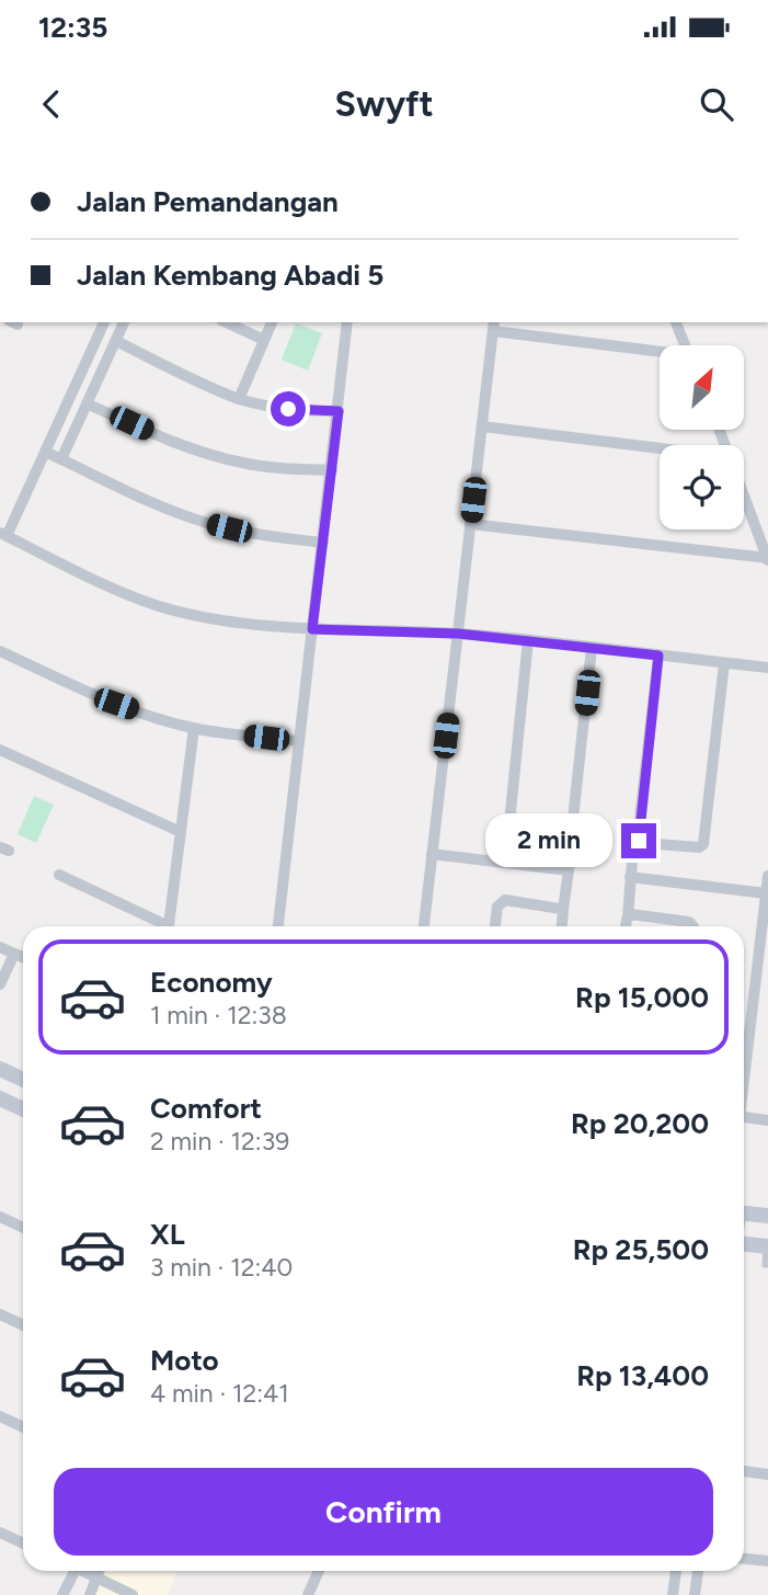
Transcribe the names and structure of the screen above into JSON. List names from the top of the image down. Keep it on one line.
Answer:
{"north":"top right","page":{"status":"12:35","header":"Swyft","banner":["Jalan Pemandangan","Jalan Kembang Abadi 5"],"bubble":"2 min","list":[{"name":"Economy","note":"1 min · 12:38","value":"Rp 15,000"},{"name":"Comfort","note":"2 min · 12:39","value":"Rp 20,200"},{"name":"XL","note":"3 min · 12:40","value":"Rp 25,500"},{"name":"Moto","note":"4 min · 12:41","value":"Rp 13,400"}],"buttons":"Confirm"}}
